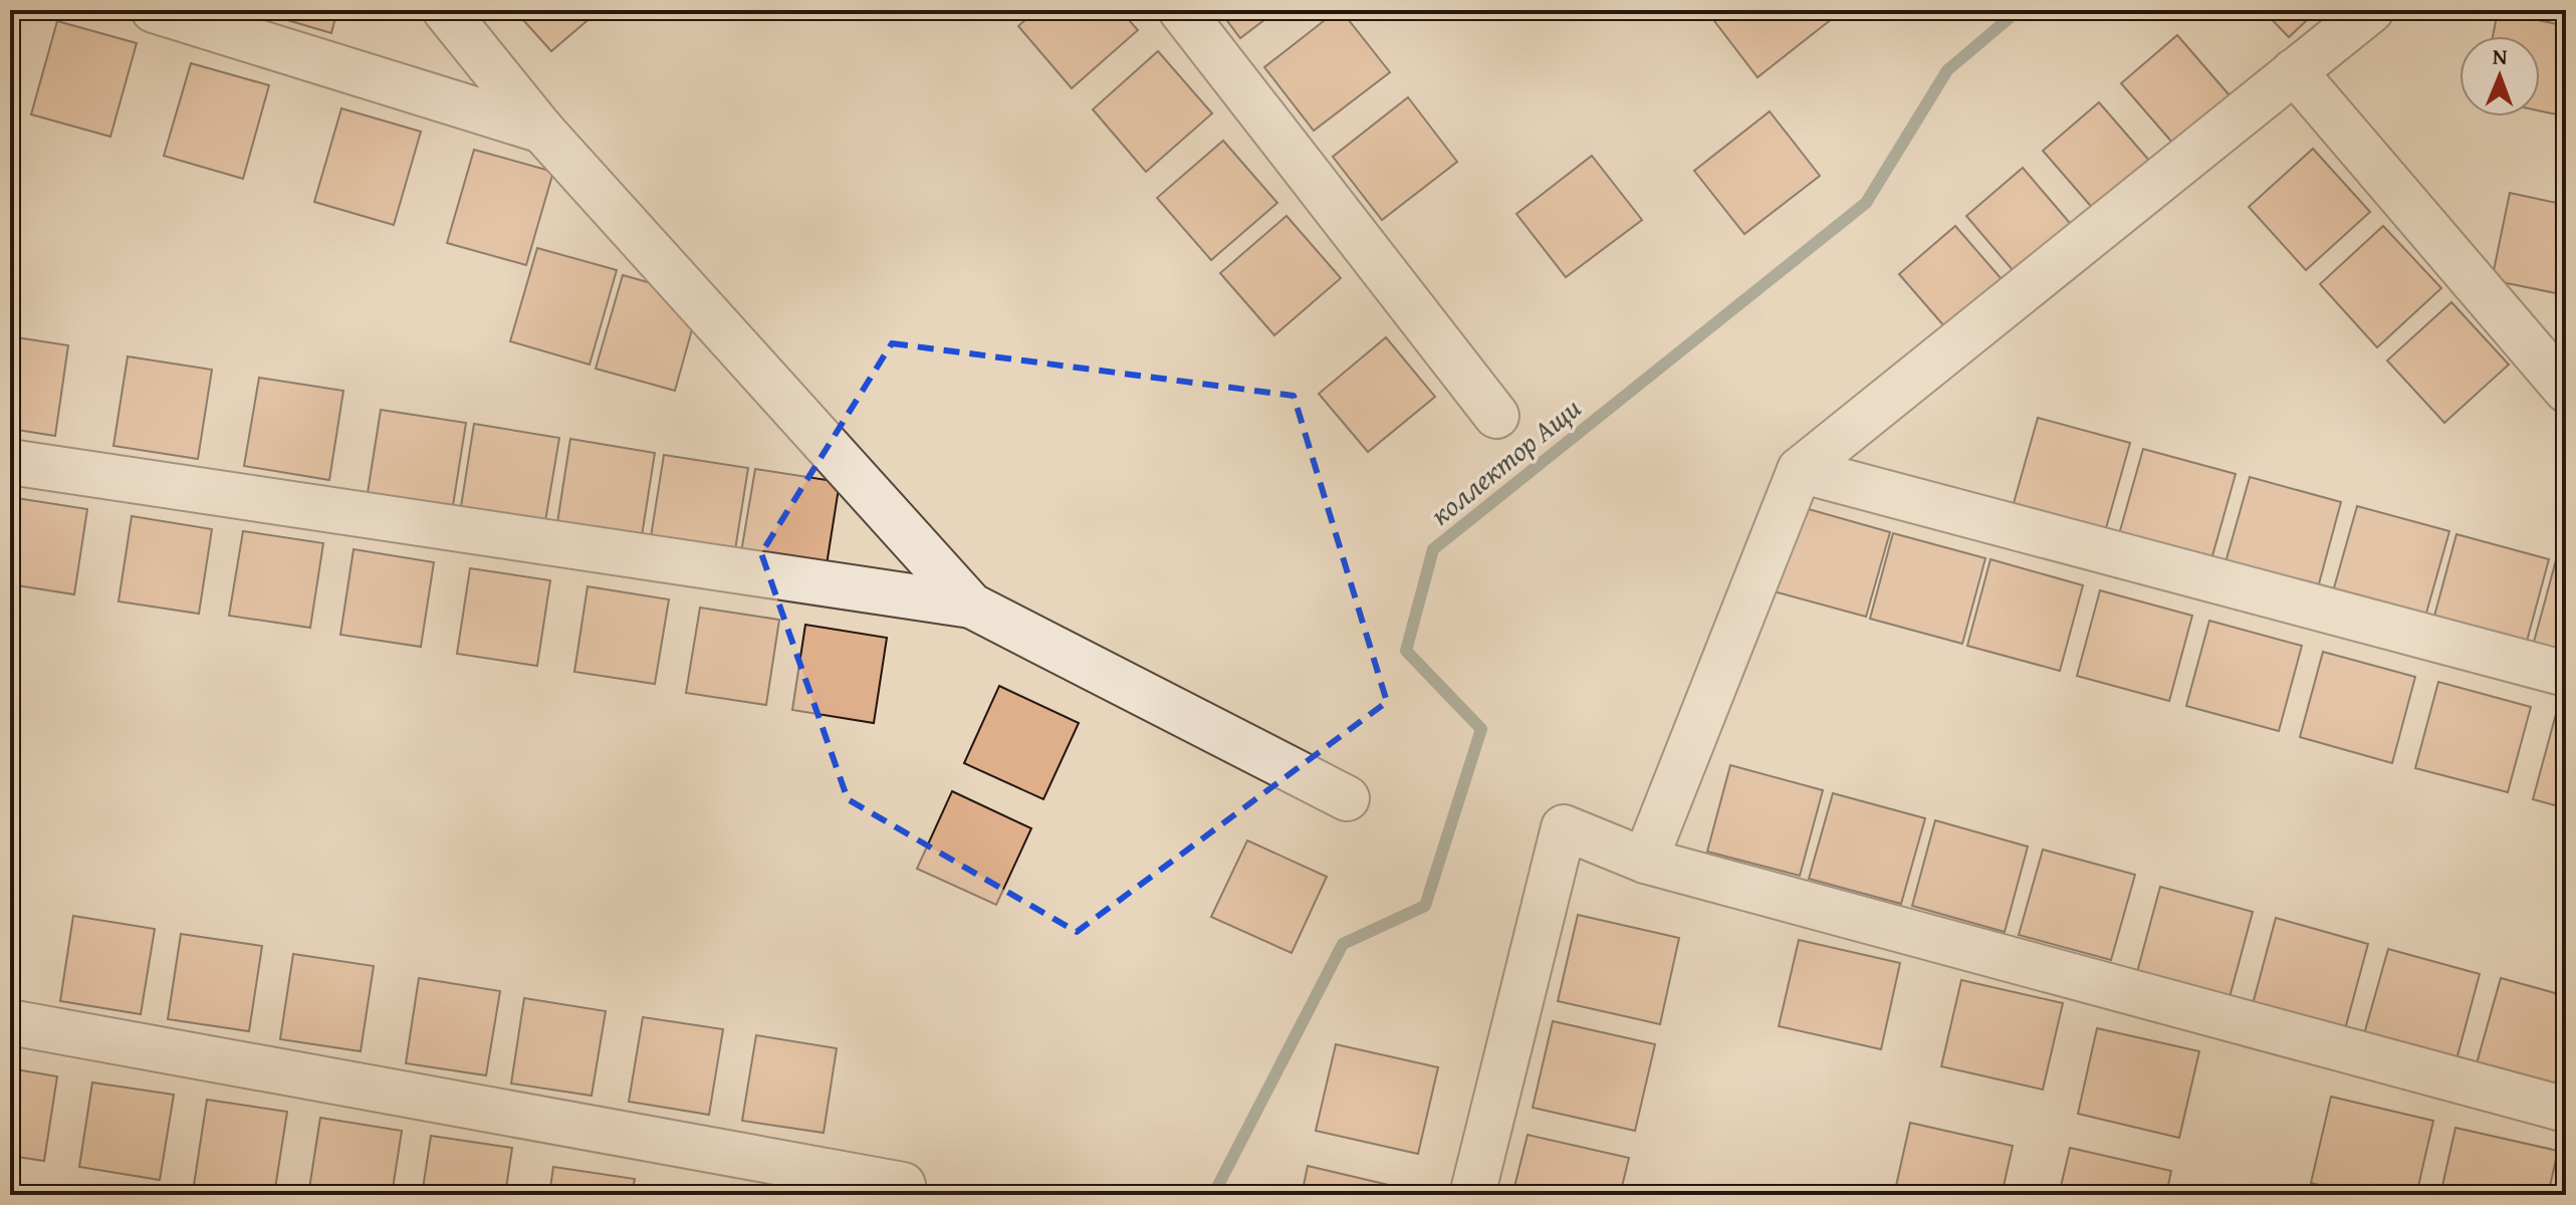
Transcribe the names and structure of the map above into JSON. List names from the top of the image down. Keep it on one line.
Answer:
{"water":["коллектор Ащи"],"north":"top"}
